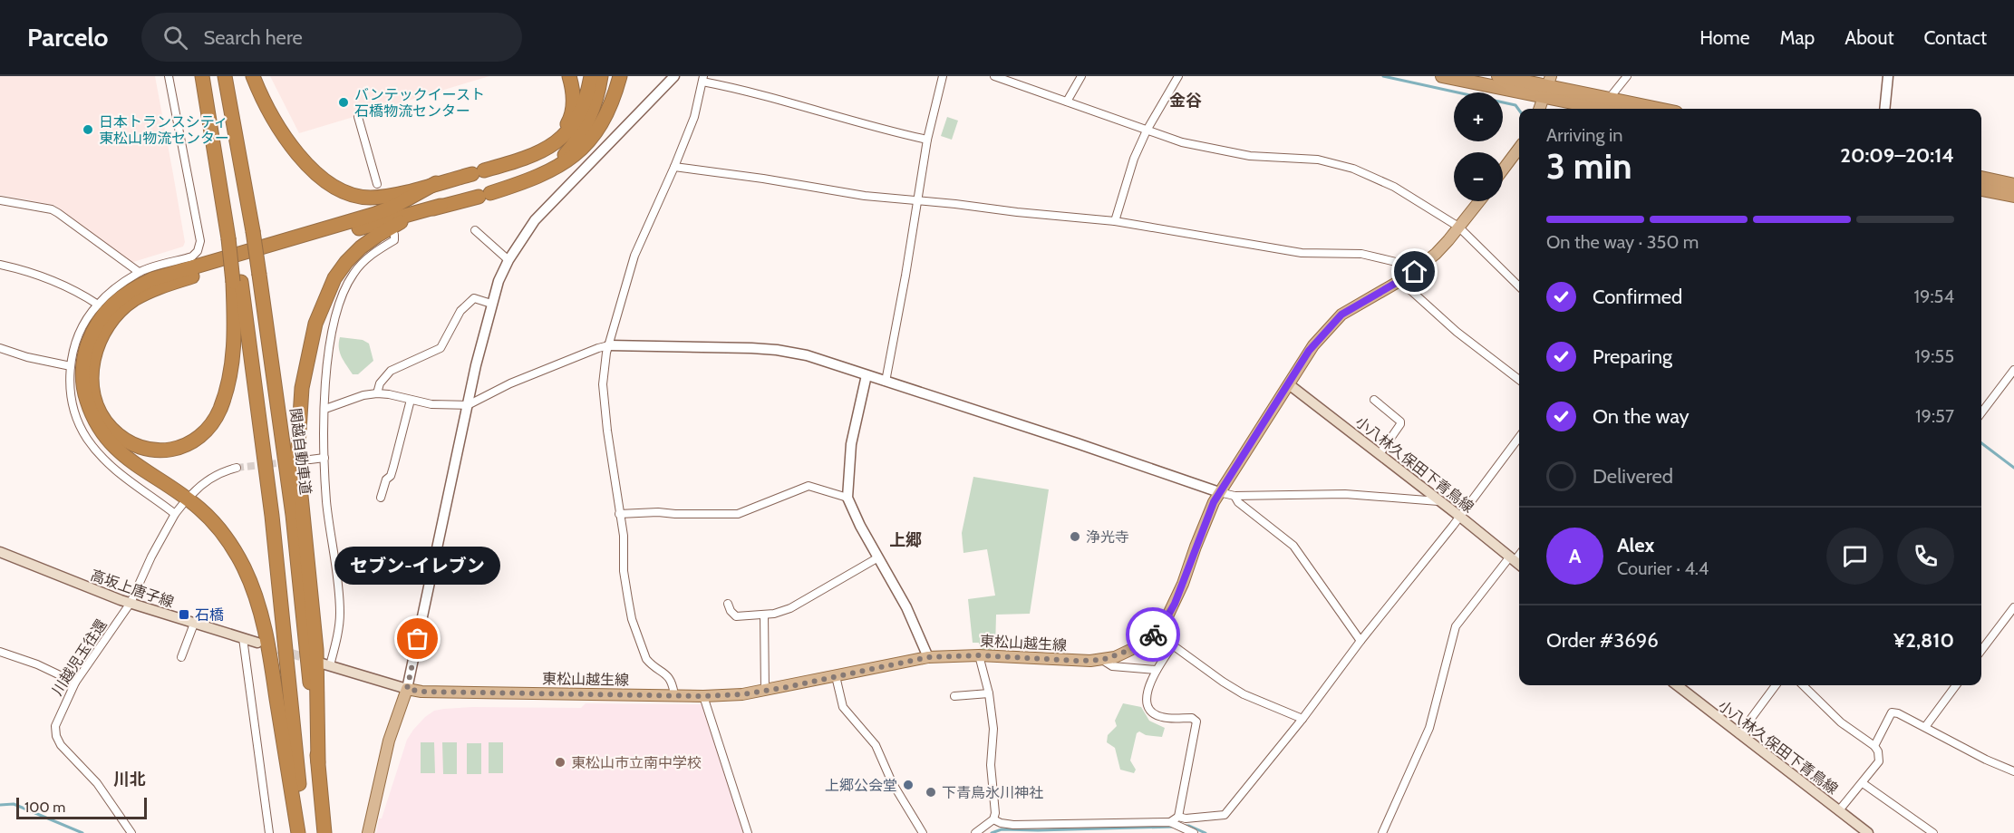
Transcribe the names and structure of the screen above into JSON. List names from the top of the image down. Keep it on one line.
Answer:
{"streets":{"highway":["関越自動車道"],"main road":["小八林久保田下青鳥線","高坂上唐子線","東松山越生線"],"street":["川越児玉往還"]},"crossings":[["小八林久保田下青鳥線","東松山越生線"],["高坂上唐子線","川越児玉往還"]],"districts":["金谷","上郷","川北"],"places":{"other":["バンテックイースト 石橋物流センター","日本トランスシティ 東松山物流センター","浄光寺","セブン-イレブン","東松山市立南中学校","上郷公会堂","下青鳥氷川神社"],"transit":["石橋"]},"scale_bar":"100 m","page":{"header":"Parcelo","search":"Search here","nav":["Home","Map","About","Contact"],"map_buttons":["+","−"],"heading":["3 min","Arriving in","20:09–20:14"],"panel":["Alex","Courier · 4.4","Order #3696","¥2,810"],"bar":"On the way · 350 m","list":[["Confirmed","19:54"],["Preparing","19:55"],["On the way","19:57"],"Delivered"],"round":"A","bubble":"セブン-イレブン","scale":"100 m"}}
